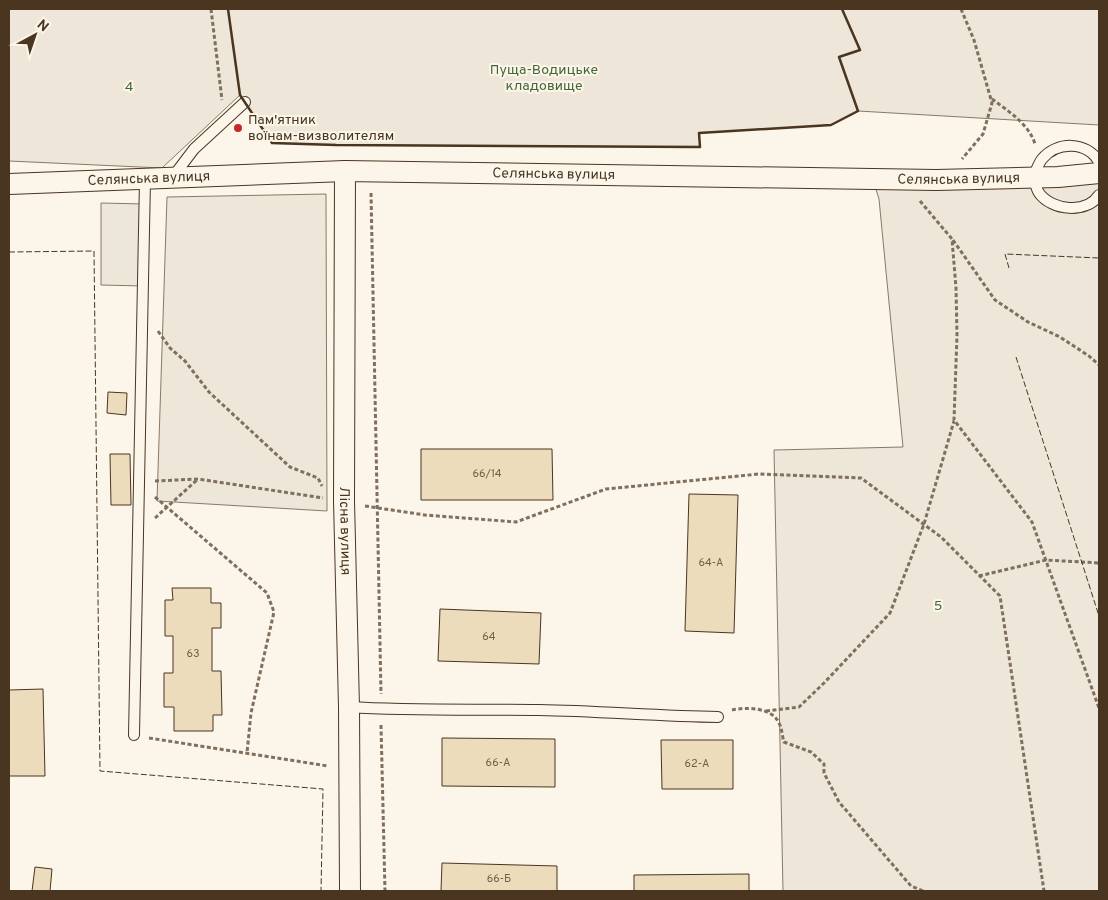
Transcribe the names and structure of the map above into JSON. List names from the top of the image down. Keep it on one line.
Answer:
{"streets":{"street":["Селянська вулиця","Лісна вулиця"]},"crossings":[["Селянська вулиця","Лісна вулиця"]],"parks":["Пуща-Водицьке кладовище","4","5"],"places":["Пам'ятник воїнам-визволителям"],"house_numbers":["66/14","64-А","64","63","66-А","62-А","66-Б"],"north":"top right"}
